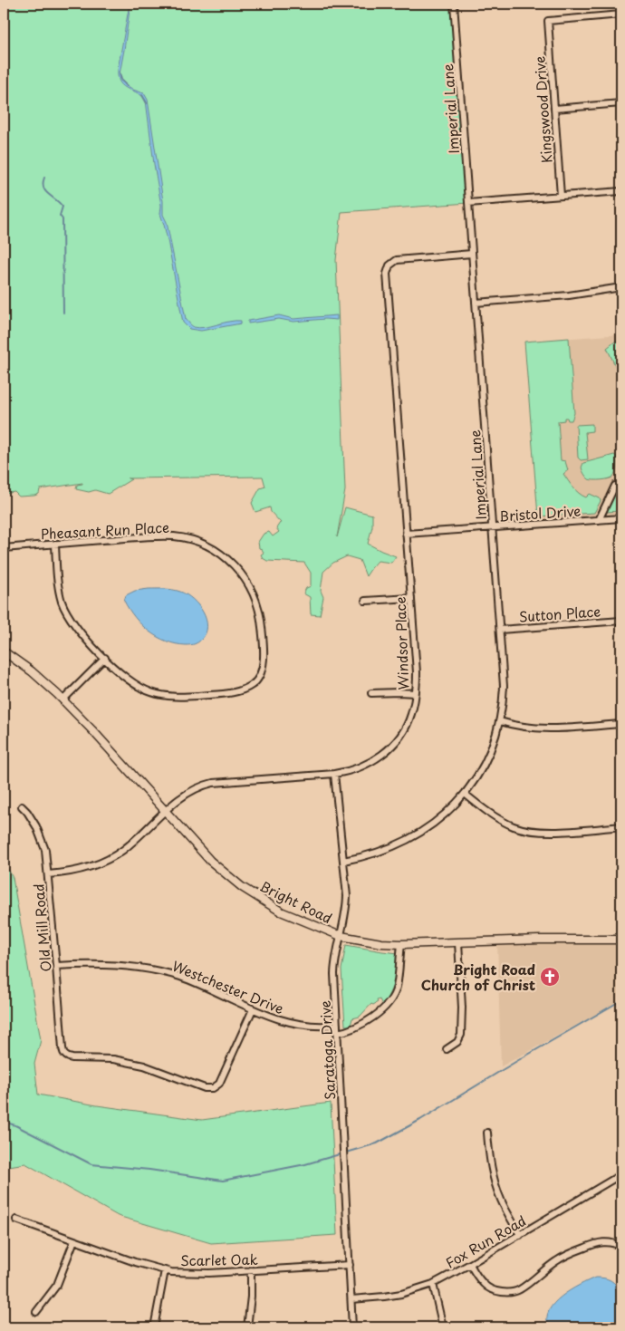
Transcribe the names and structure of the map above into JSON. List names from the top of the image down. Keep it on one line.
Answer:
{"streets":{"main road":["Bright Road"],"street":["Imperial Lane","Kingswood Drive","Bristol Drive","Pheasant Run Place","Sutton Place","Windsor Place","Old Mill Road","Westchester Drive","Saratoga Drive","Fox Run Road","Scarlet Oak"]},"crossings":[["Imperial Lane","Bristol Drive"],["Imperial Lane","Sutton Place"],["Imperial Lane","Windsor Place"],["Imperial Lane","Saratoga Drive"],["Bristol Drive","Windsor Place"],["Windsor Place","Bright Road"],["Windsor Place","Old Mill Road"],["Windsor Place","Saratoga Drive"],["Bright Road","Saratoga Drive"],["Old Mill Road","Westchester Drive"],["Westchester Drive","Saratoga Drive"],["Saratoga Drive","Fox Run Road"],["Saratoga Drive","Scarlet Oak"]],"places":{"church":["Bright Road Church of Christ"]}}
